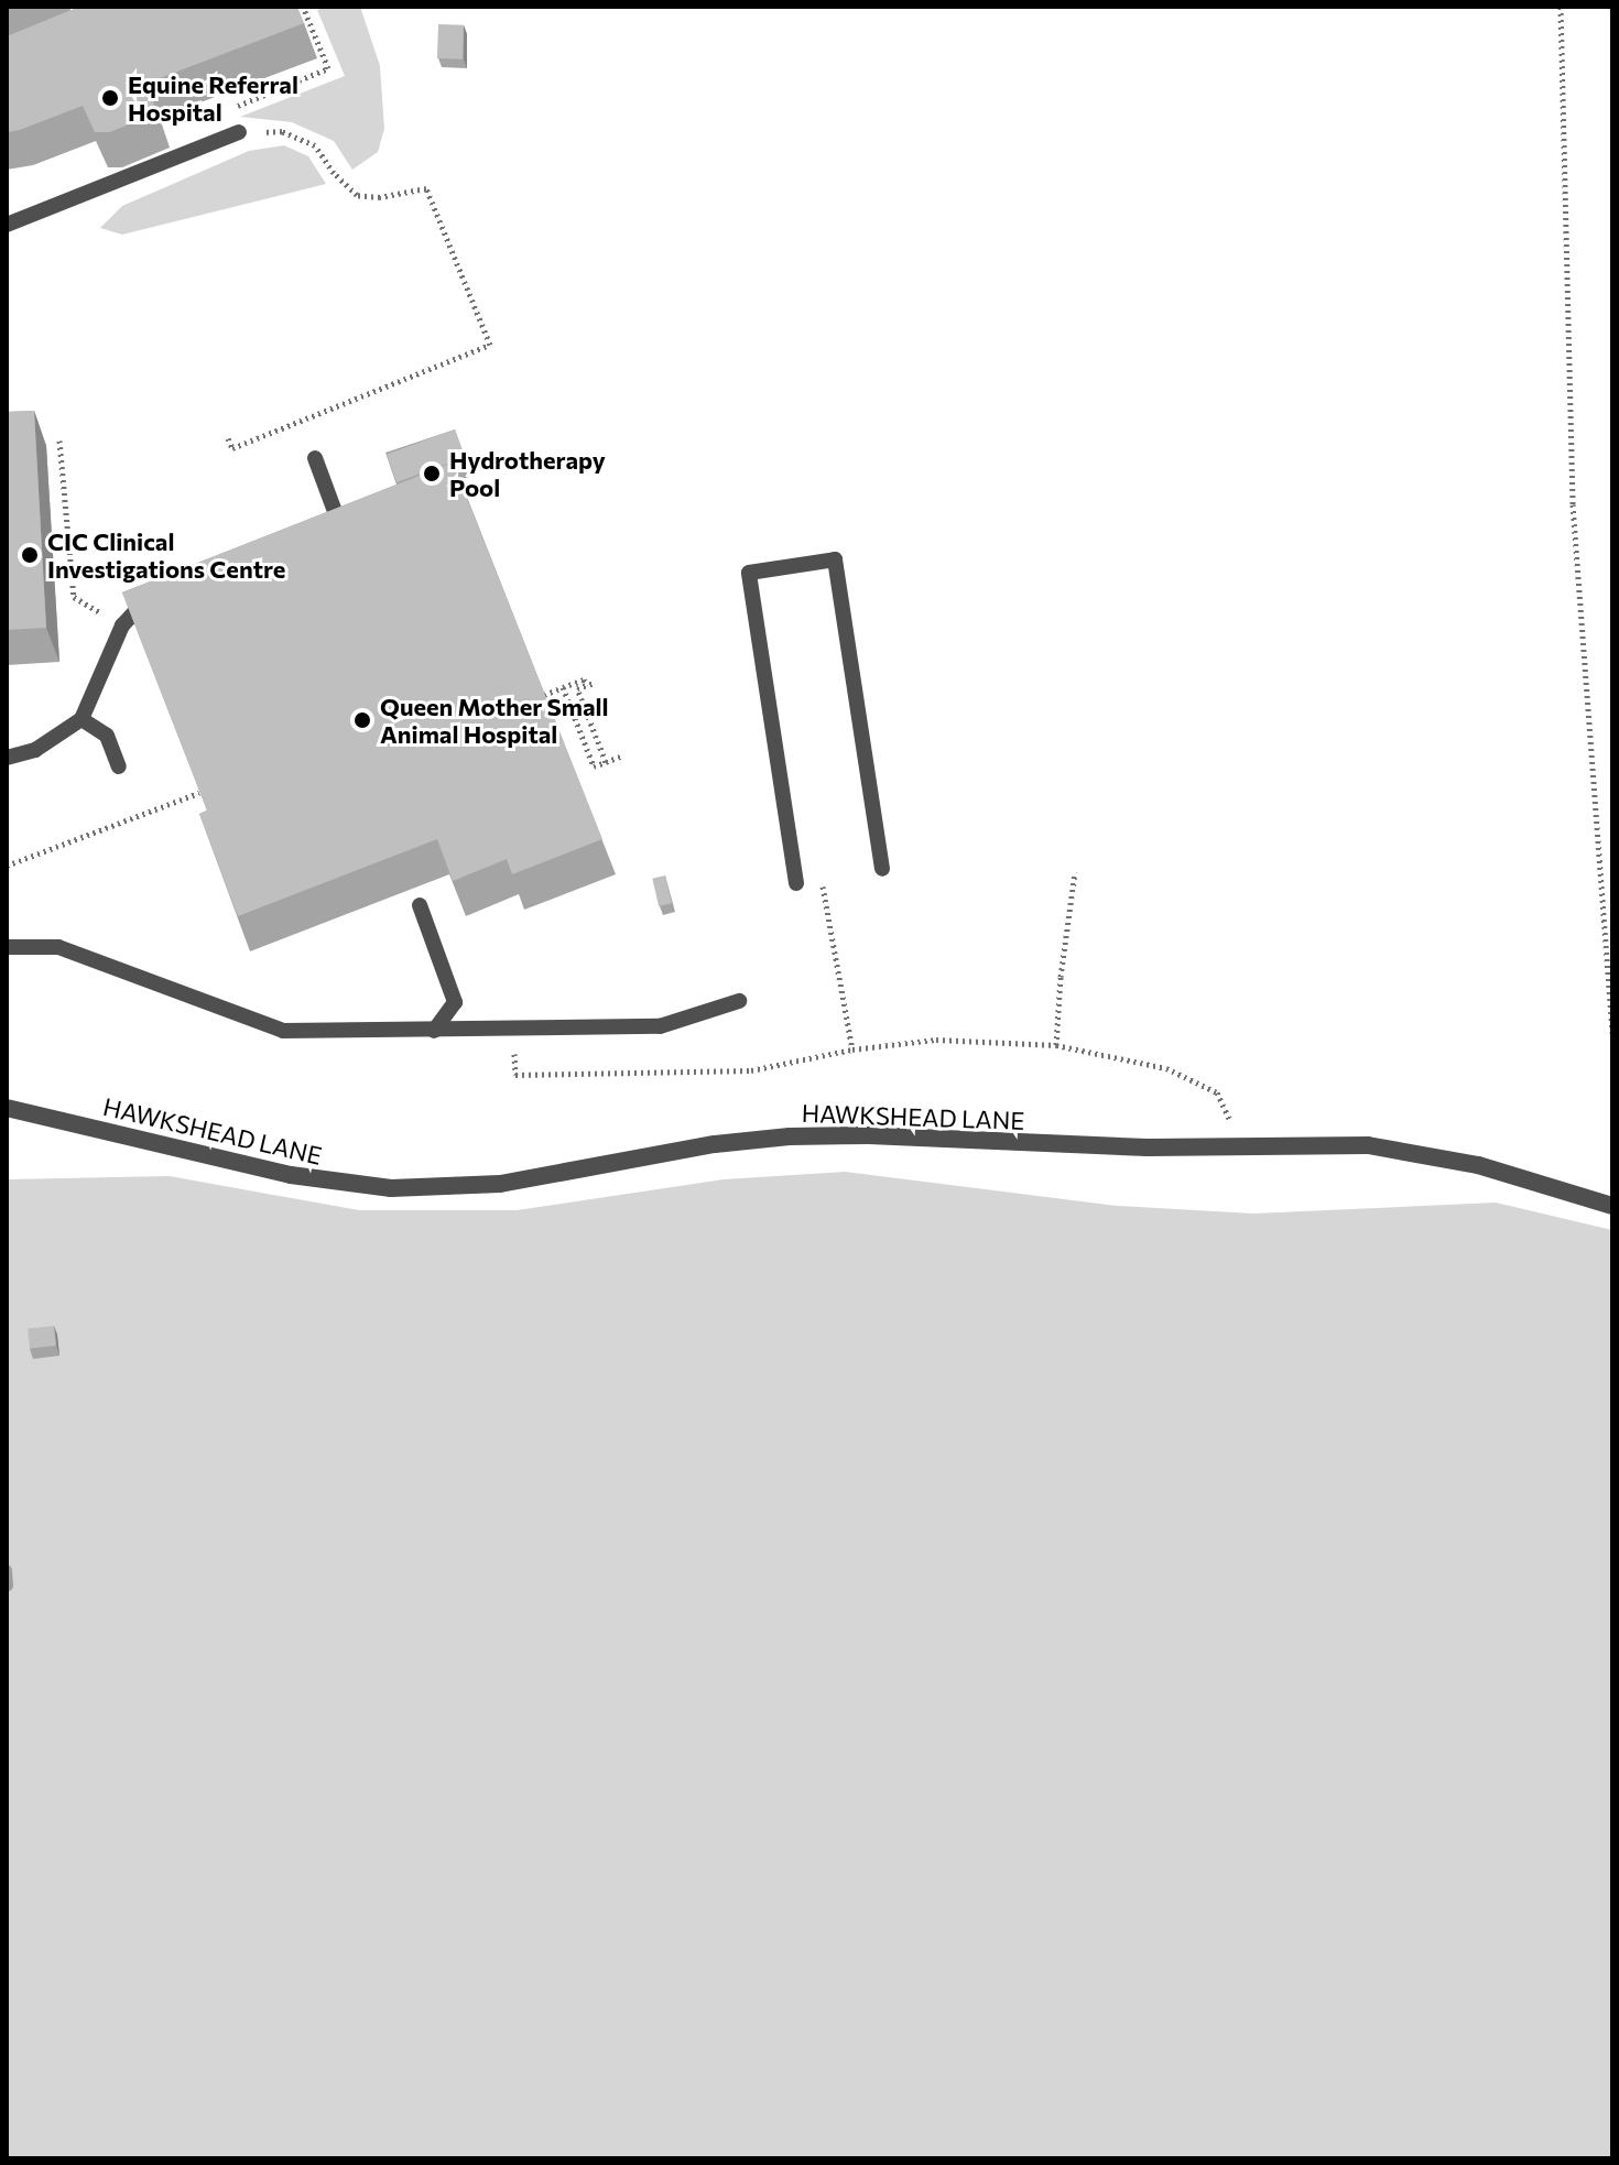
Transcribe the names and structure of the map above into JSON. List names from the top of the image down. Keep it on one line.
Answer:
{"streets":{"street":["HAWKSHEAD LANE"]},"places":["Equine Referral Hospital","Hydrotherapy Pool","CIC Clinical Investigations Centre","Queen Mother Small Animal Hospital"]}
